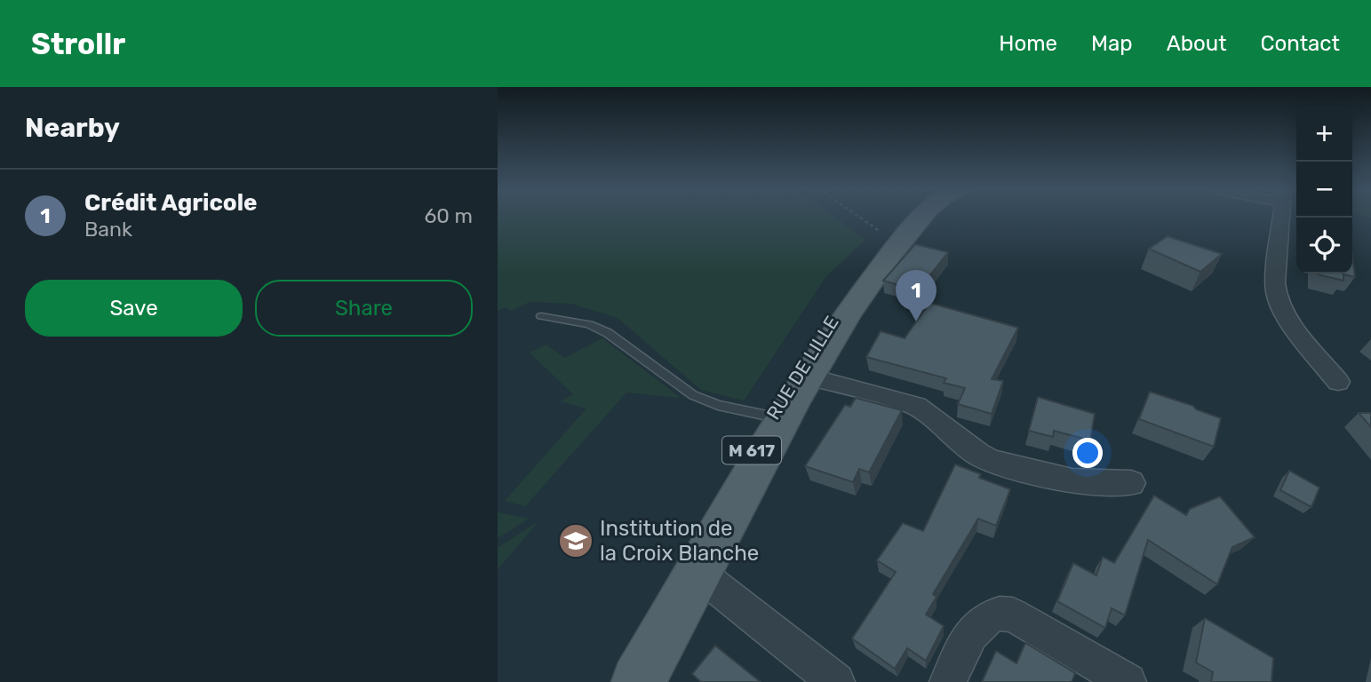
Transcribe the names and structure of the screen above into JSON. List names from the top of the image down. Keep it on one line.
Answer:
{"streets":{"main road":["RUE DE LILLE","M 617"]},"crossings":[["RUE DE LILLE","M 617"]],"places":{"school or university":["Institution de la Croix Blanche"]},"page":{"header":"Strollr","nav":["Home","Map","About","Contact"],"heading":"Nearby","map_buttons":["+","−"],"list":[{"mark":"1","name":"Crédit Agricole","note":"Bank","value":"60 m"}],"buttons":["Save","Share"],"pins":"1"}}
